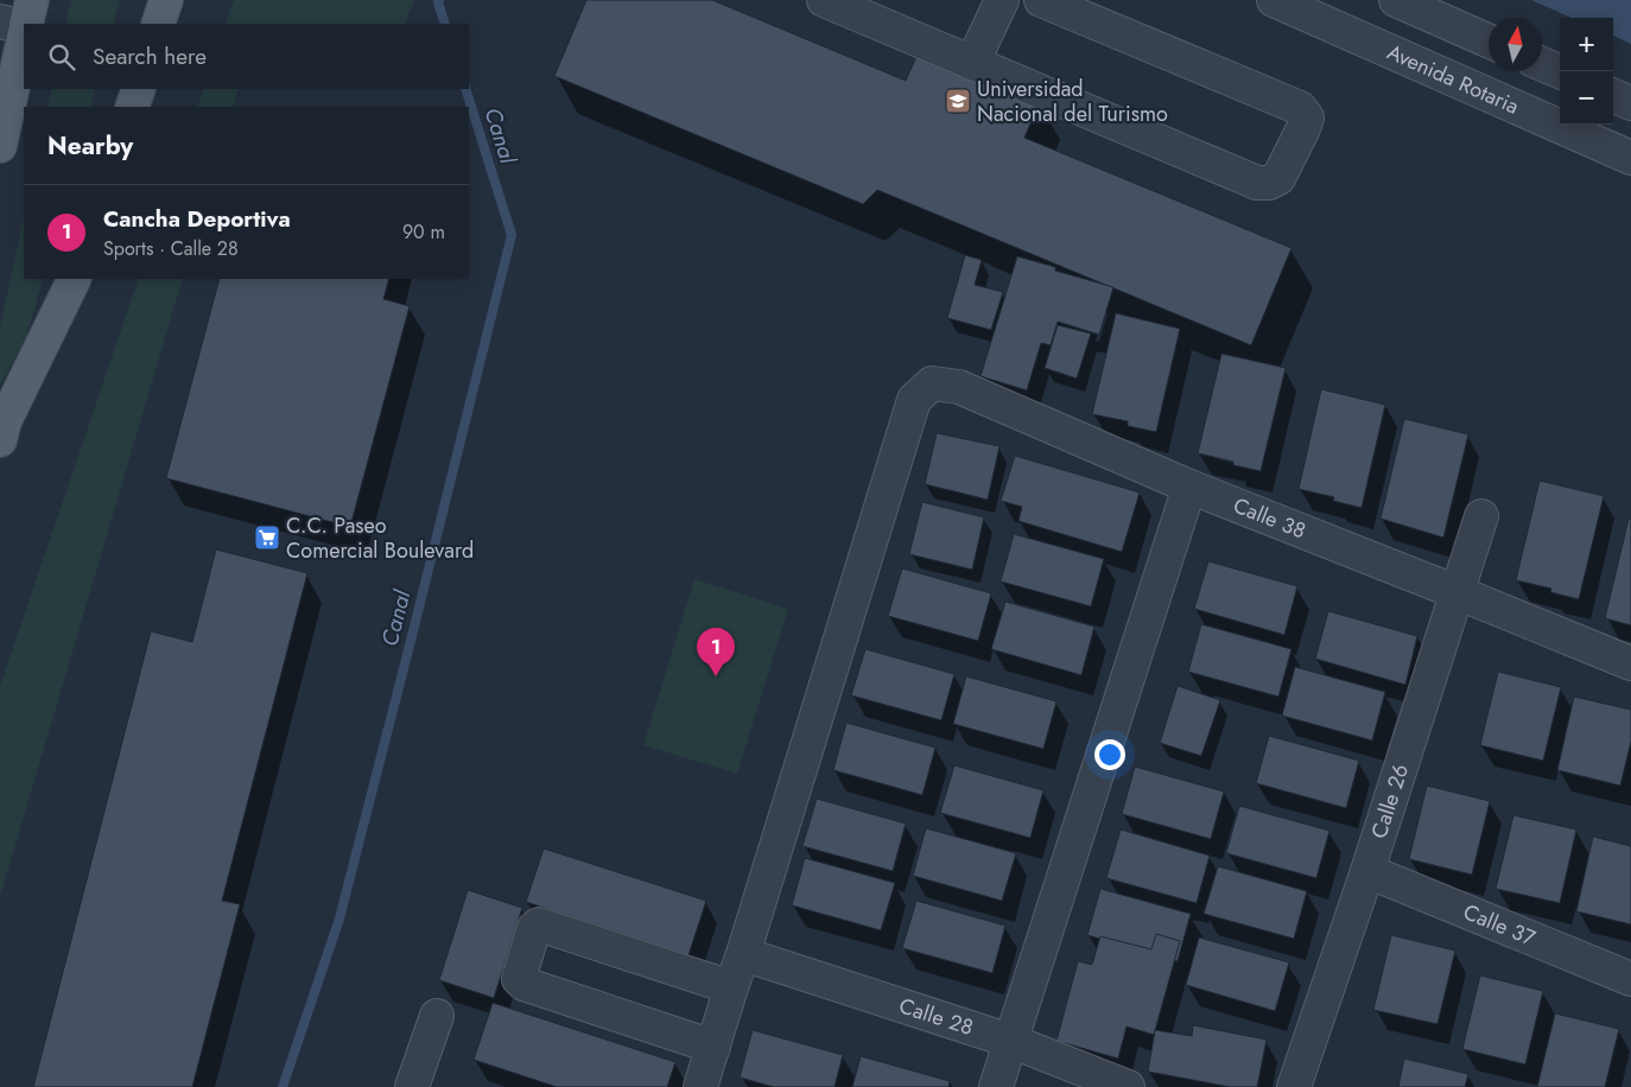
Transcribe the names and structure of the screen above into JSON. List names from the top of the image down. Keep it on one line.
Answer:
{"streets":{"street":["Avenida Rotaria","Calle 38","Calle 26","Calle 37","Calle 28"]},"crossings":[["Calle 38","Calle 26"],["Calle 38","Calle 28"],["Calle 26","Calle 37"]],"water":["Canal"],"places":{"school or university":["Universidad Nacional del Turismo"],"supermarket":["C.C. Paseo Comercial Boulevard"]},"north":"top","page":{"map_buttons":["+","−"],"search":"Search here","heading":"Nearby","list":[{"mark":"1","name":"Cancha Deportiva","note":"Sports · Calle 28","value":"90 m"}],"pins":"1"}}
